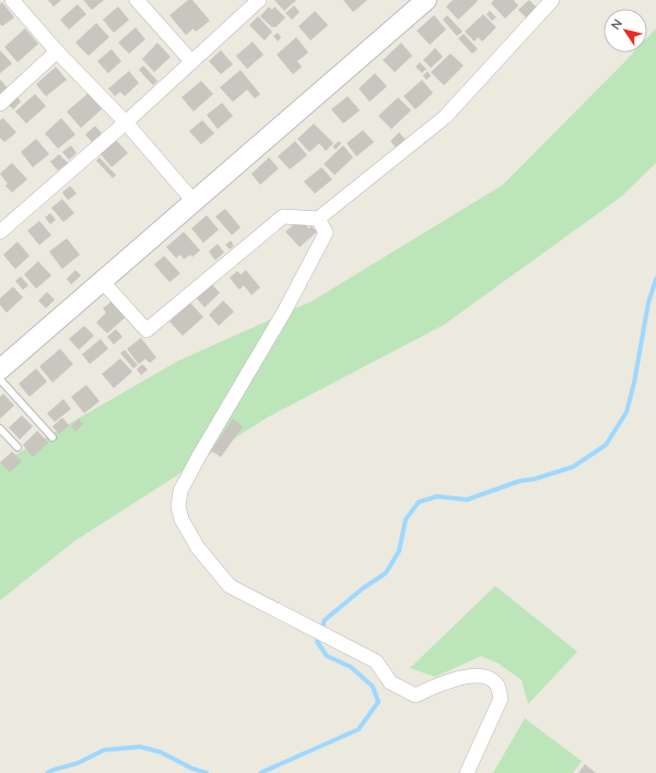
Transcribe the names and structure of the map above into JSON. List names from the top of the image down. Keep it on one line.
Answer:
{"north":"top left"}
